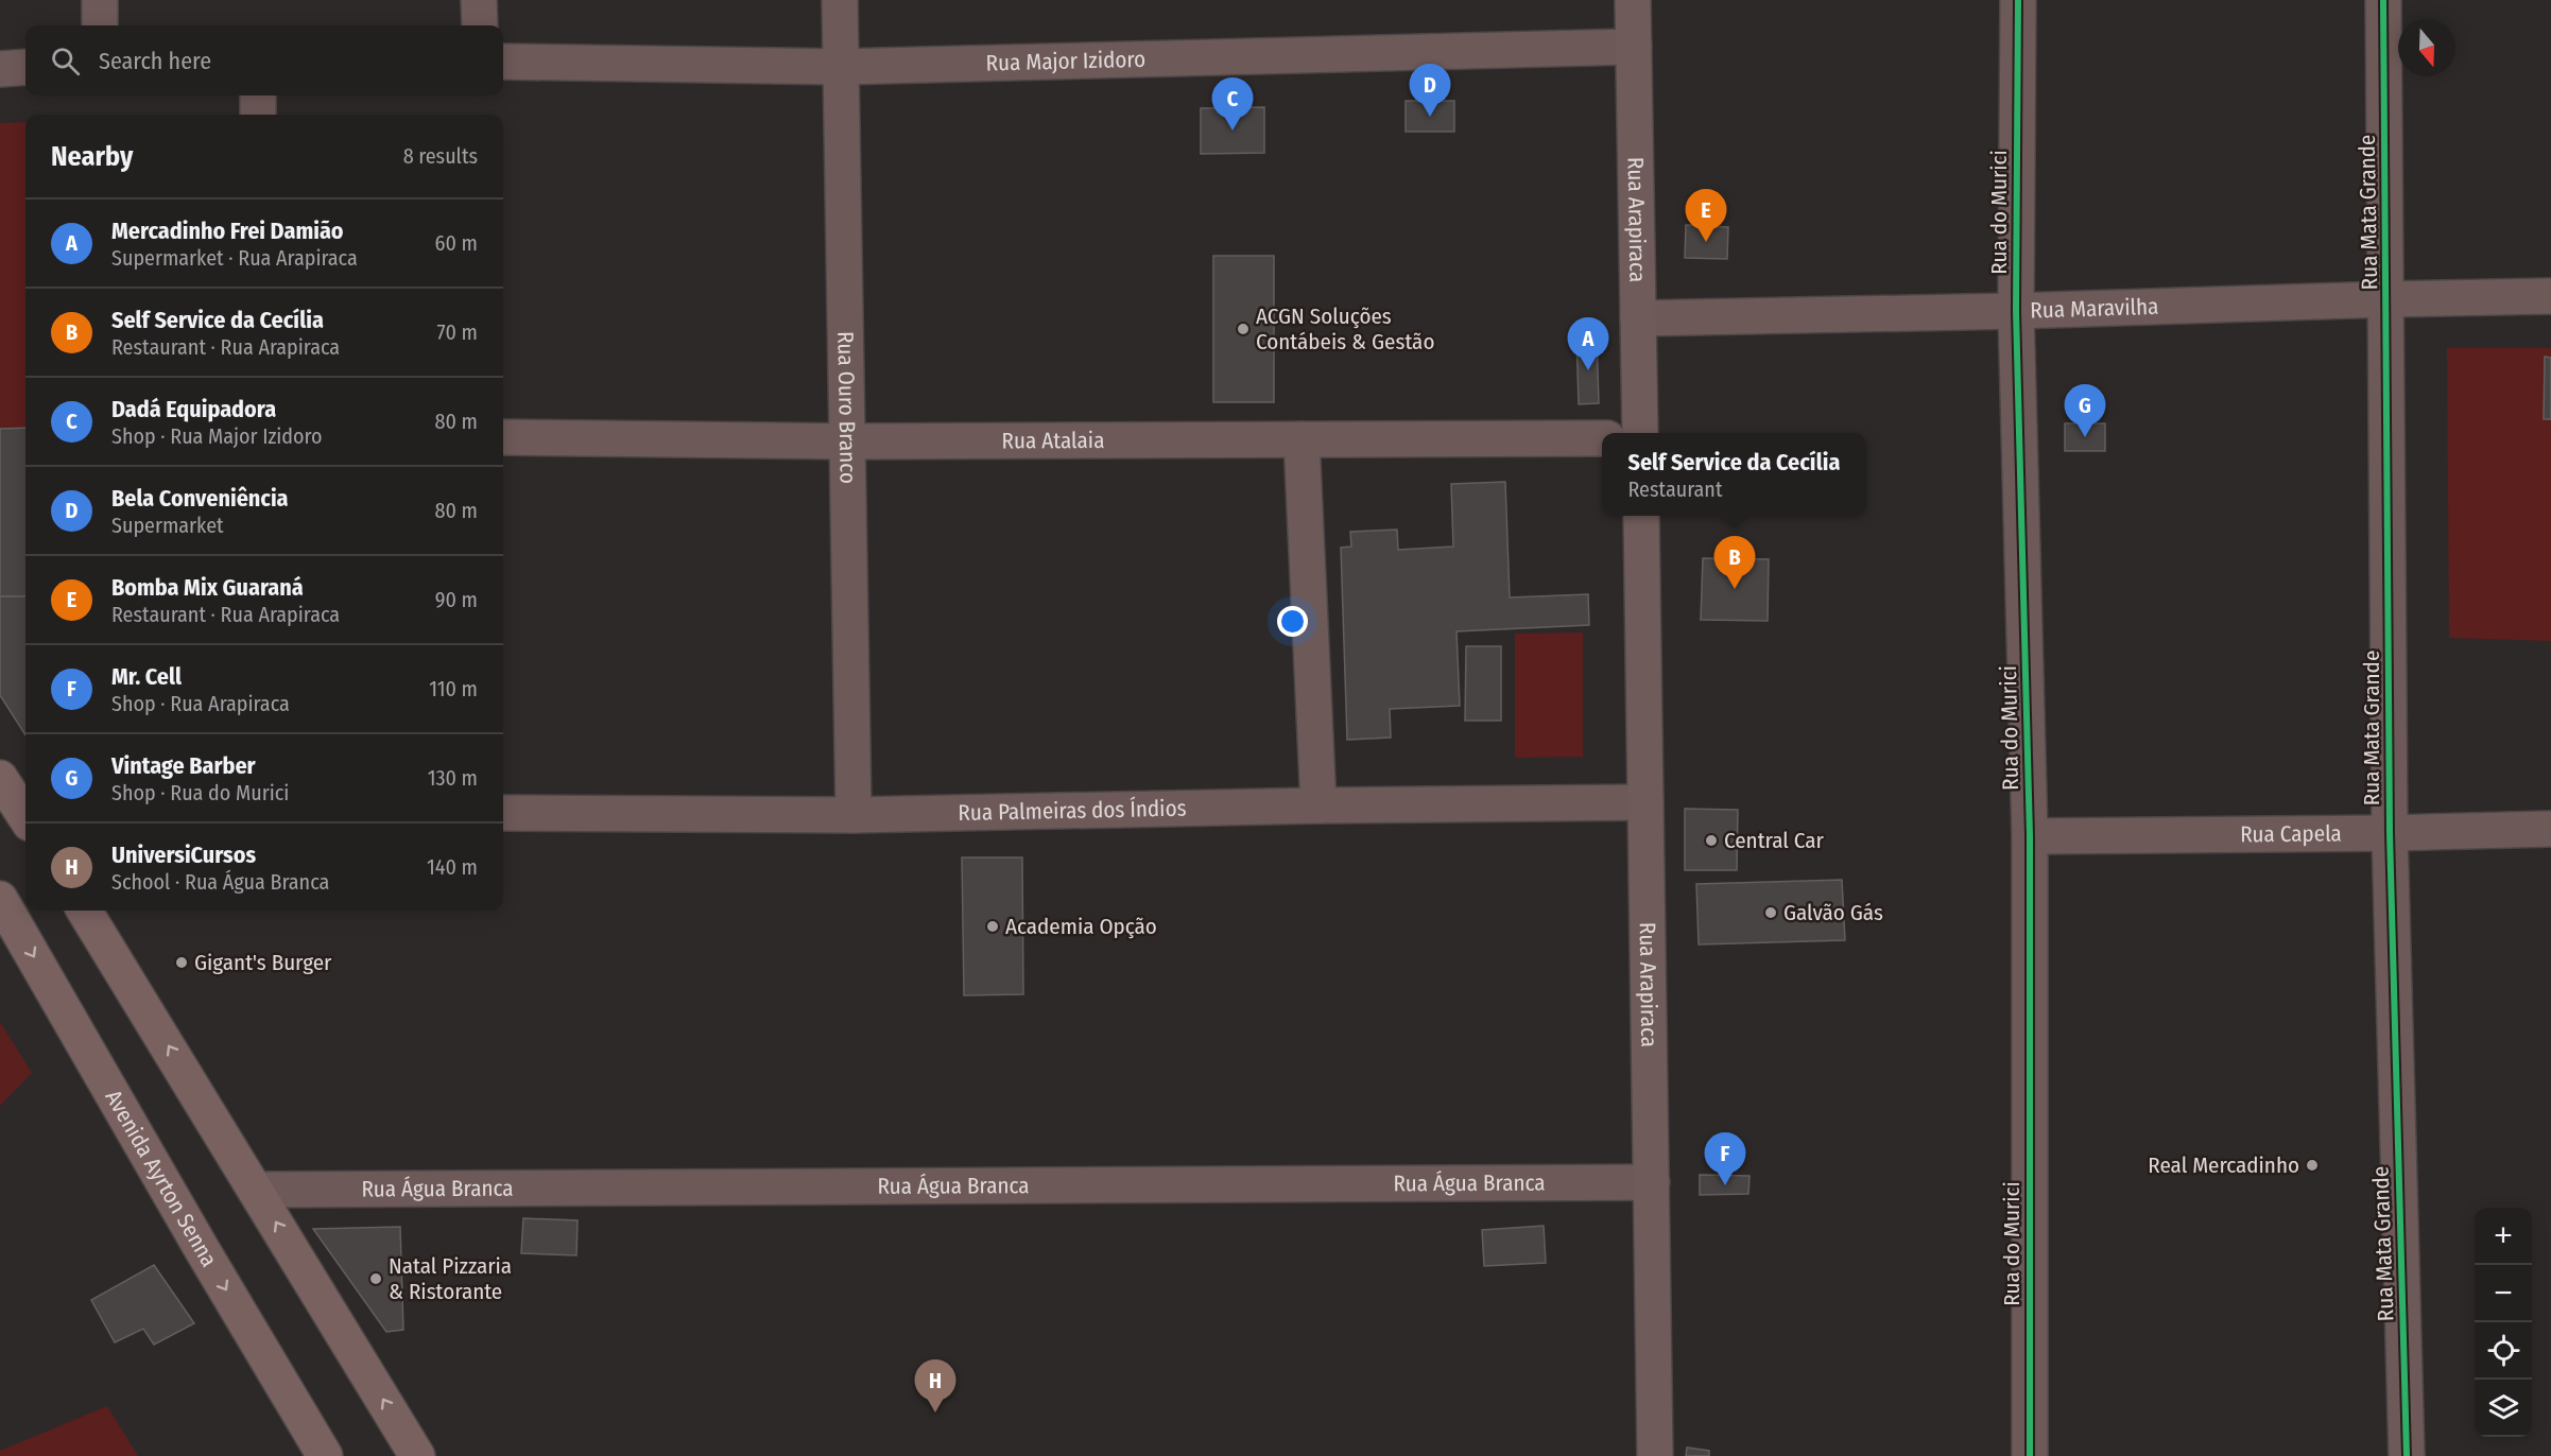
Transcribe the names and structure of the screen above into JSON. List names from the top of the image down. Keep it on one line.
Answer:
{"streets":{"main road":["Avenida Ayrton Senna"],"street":["Rua Major Izidoro","Rua do Murici","Rua Mata Grande","Rua Arapiraca","Rua Maravilha","Rua Ouro Branco","Rua Atalaia","Rua Palmeiras dos Índios","Rua Capela","Rua Água Branca"]},"crossings":[["Rua Major Izidoro","Rua Arapiraca"],["Rua Major Izidoro","Rua Ouro Branco"],["Rua do Murici","Rua Maravilha"],["Rua do Murici","Rua Capela"],["Rua Mata Grande","Rua Maravilha"],["Rua Mata Grande","Rua Capela"],["Rua Arapiraca","Rua Maravilha"],["Rua Arapiraca","Rua Palmeiras dos Índios"],["Rua Arapiraca","Rua Água Branca"],["Rua Ouro Branco","Rua Atalaia"],["Rua Ouro Branco","Rua Palmeiras dos Índios"]],"places":["ACGN Soluções Contábeis & Gestão","Central Car","Galvão Gás","Academia Opção","Gigant's Burger","Real Mercadinho","Natal Pizzaria & Ristorante"],"north":"bottom","page":{"search":"Search here","pins":["D","C","E","A","G","B","F","H"],"heading":["Nearby","8 results"],"list":[{"mark":"A","name":"Mercadinho Frei Damião","note":"Supermarket · Rua Arapiraca","value":"60 m"},{"mark":"B","name":"Self Service da Cecília","note":"Restaurant · Rua Arapiraca","value":"70 m"},{"mark":"C","name":"Dadá Equipadora","note":"Shop · Rua Major Izidoro","value":"80 m"},{"mark":"D","name":"Bela Conveniência","note":"Supermarket","value":"80 m"},{"mark":"E","name":"Bomba Mix Guaraná","note":"Restaurant · Rua Arapiraca","value":"90 m"},{"mark":"F","name":"Mr. Cell","note":"Shop · Rua Arapiraca","value":"110 m"},{"mark":"G","name":"Vintage Barber","note":"Shop · Rua do Murici","value":"130 m"},{"mark":"H","name":"UniversiCursos","note":"School · Rua Água Branca","value":"140 m"}],"popup":["Self Service da Cecília","Restaurant"],"map_buttons":["+","−"]}}
